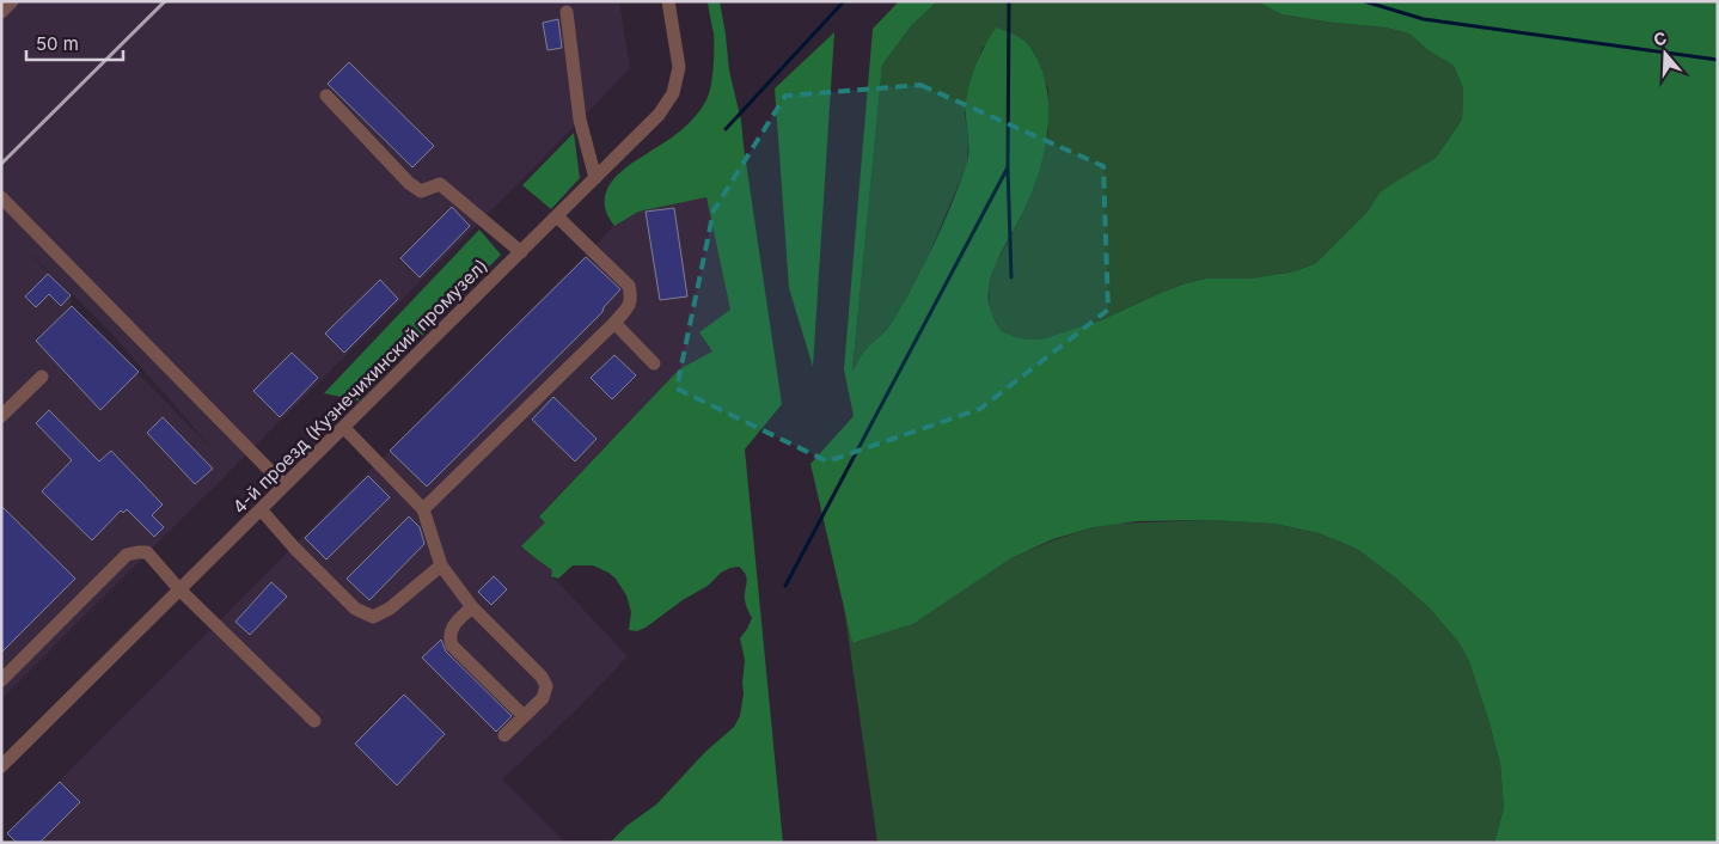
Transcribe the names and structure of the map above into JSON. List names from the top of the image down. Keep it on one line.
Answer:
{"streets":{"street":["4-й проезд (Кузнечихинский промузел)"]},"scale_bar":"50 m","north":"top"}
